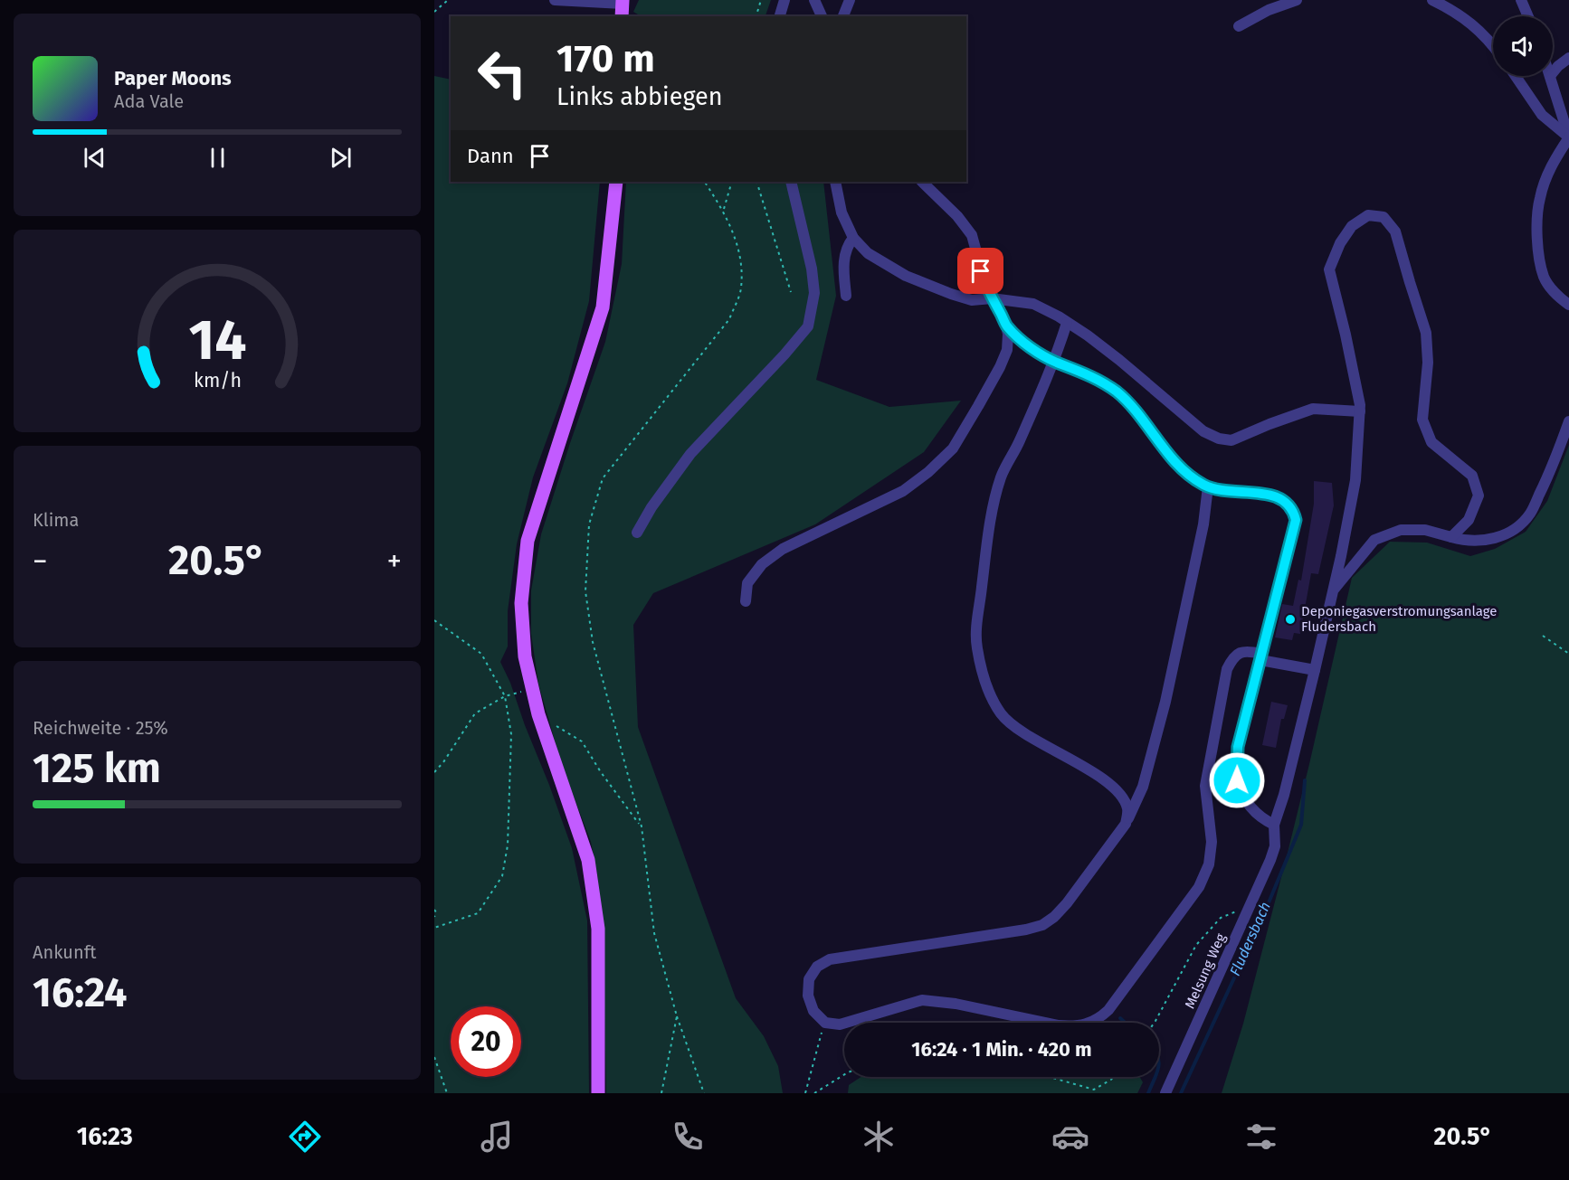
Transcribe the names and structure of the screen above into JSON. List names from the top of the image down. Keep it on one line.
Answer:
{"streets":{"street":["Melsung Weg"]},"water":["Fludersbach"],"places":["Deponiegasverstromungsanlage Fludersbach"],"page":{"turn":["170 m","Links abbiegen"],"song":["Paper Moons","Ada Vale"],"then":"Dann","tile":["Klima",["Reichweite · 25%","125 km"],["Ankunft","16:24"]],"heat":["−","20.5°","+"],"limit":"20","trip":"16:24 · 1 Min. · 420 m","tabs":["16:23","20.5°"],"gauge":["14","km/h"]}}
